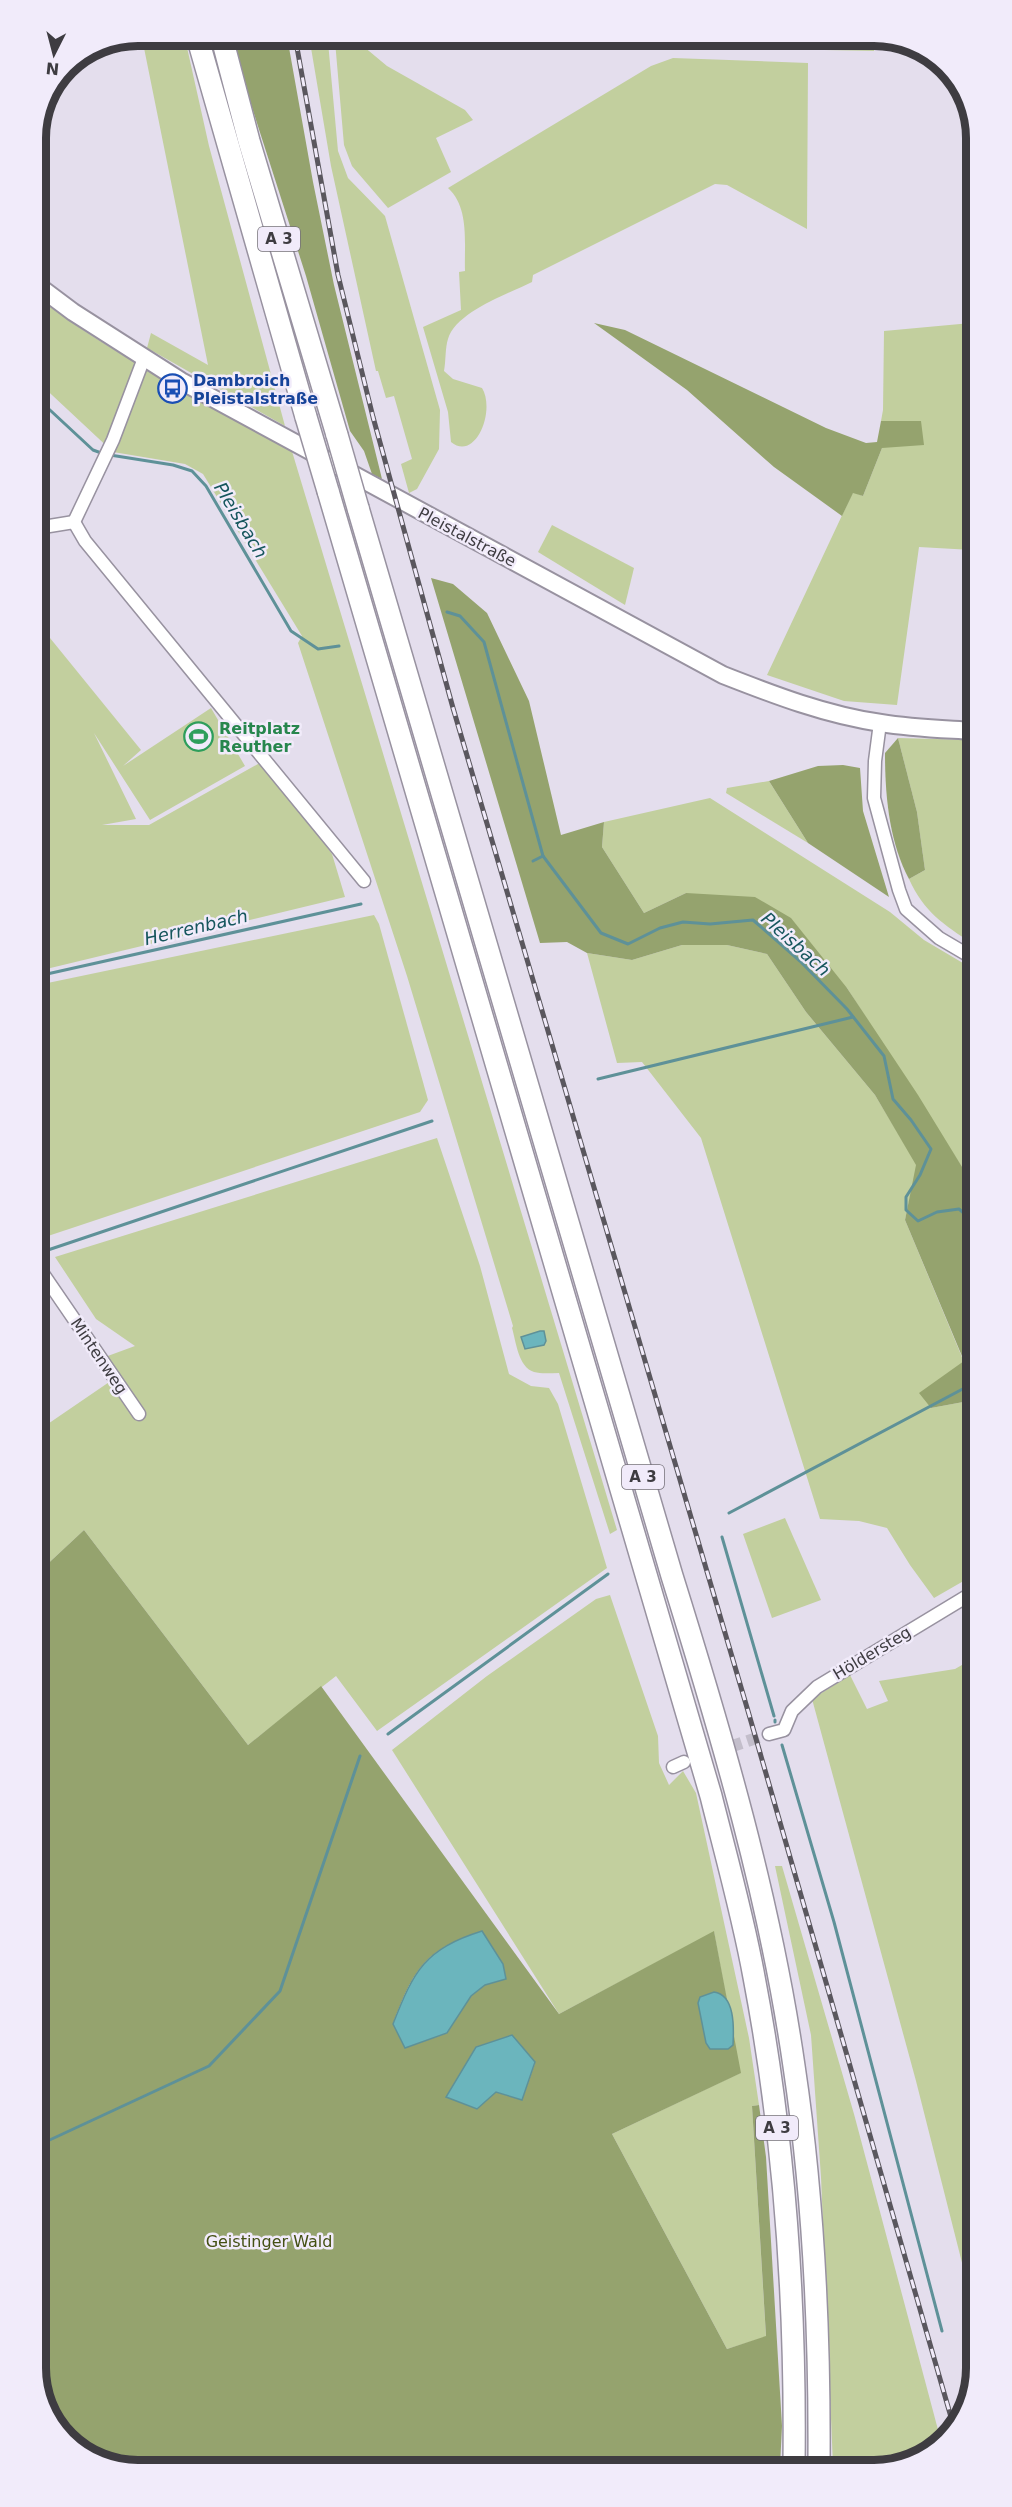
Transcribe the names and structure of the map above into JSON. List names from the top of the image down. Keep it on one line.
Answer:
{"streets":{"highway":["A 3"],"main road":["Pleistalstraße"],"street":["Mintenweg","Höldersteg"]},"water":["Pleisbach","Herrenbach"],"parks":["Geistinger Wald"],"places":{"bus stop":["Dambroich Pleistalstraße"],"sports":["Reitplatz Reuther"]},"north":"bottom"}
